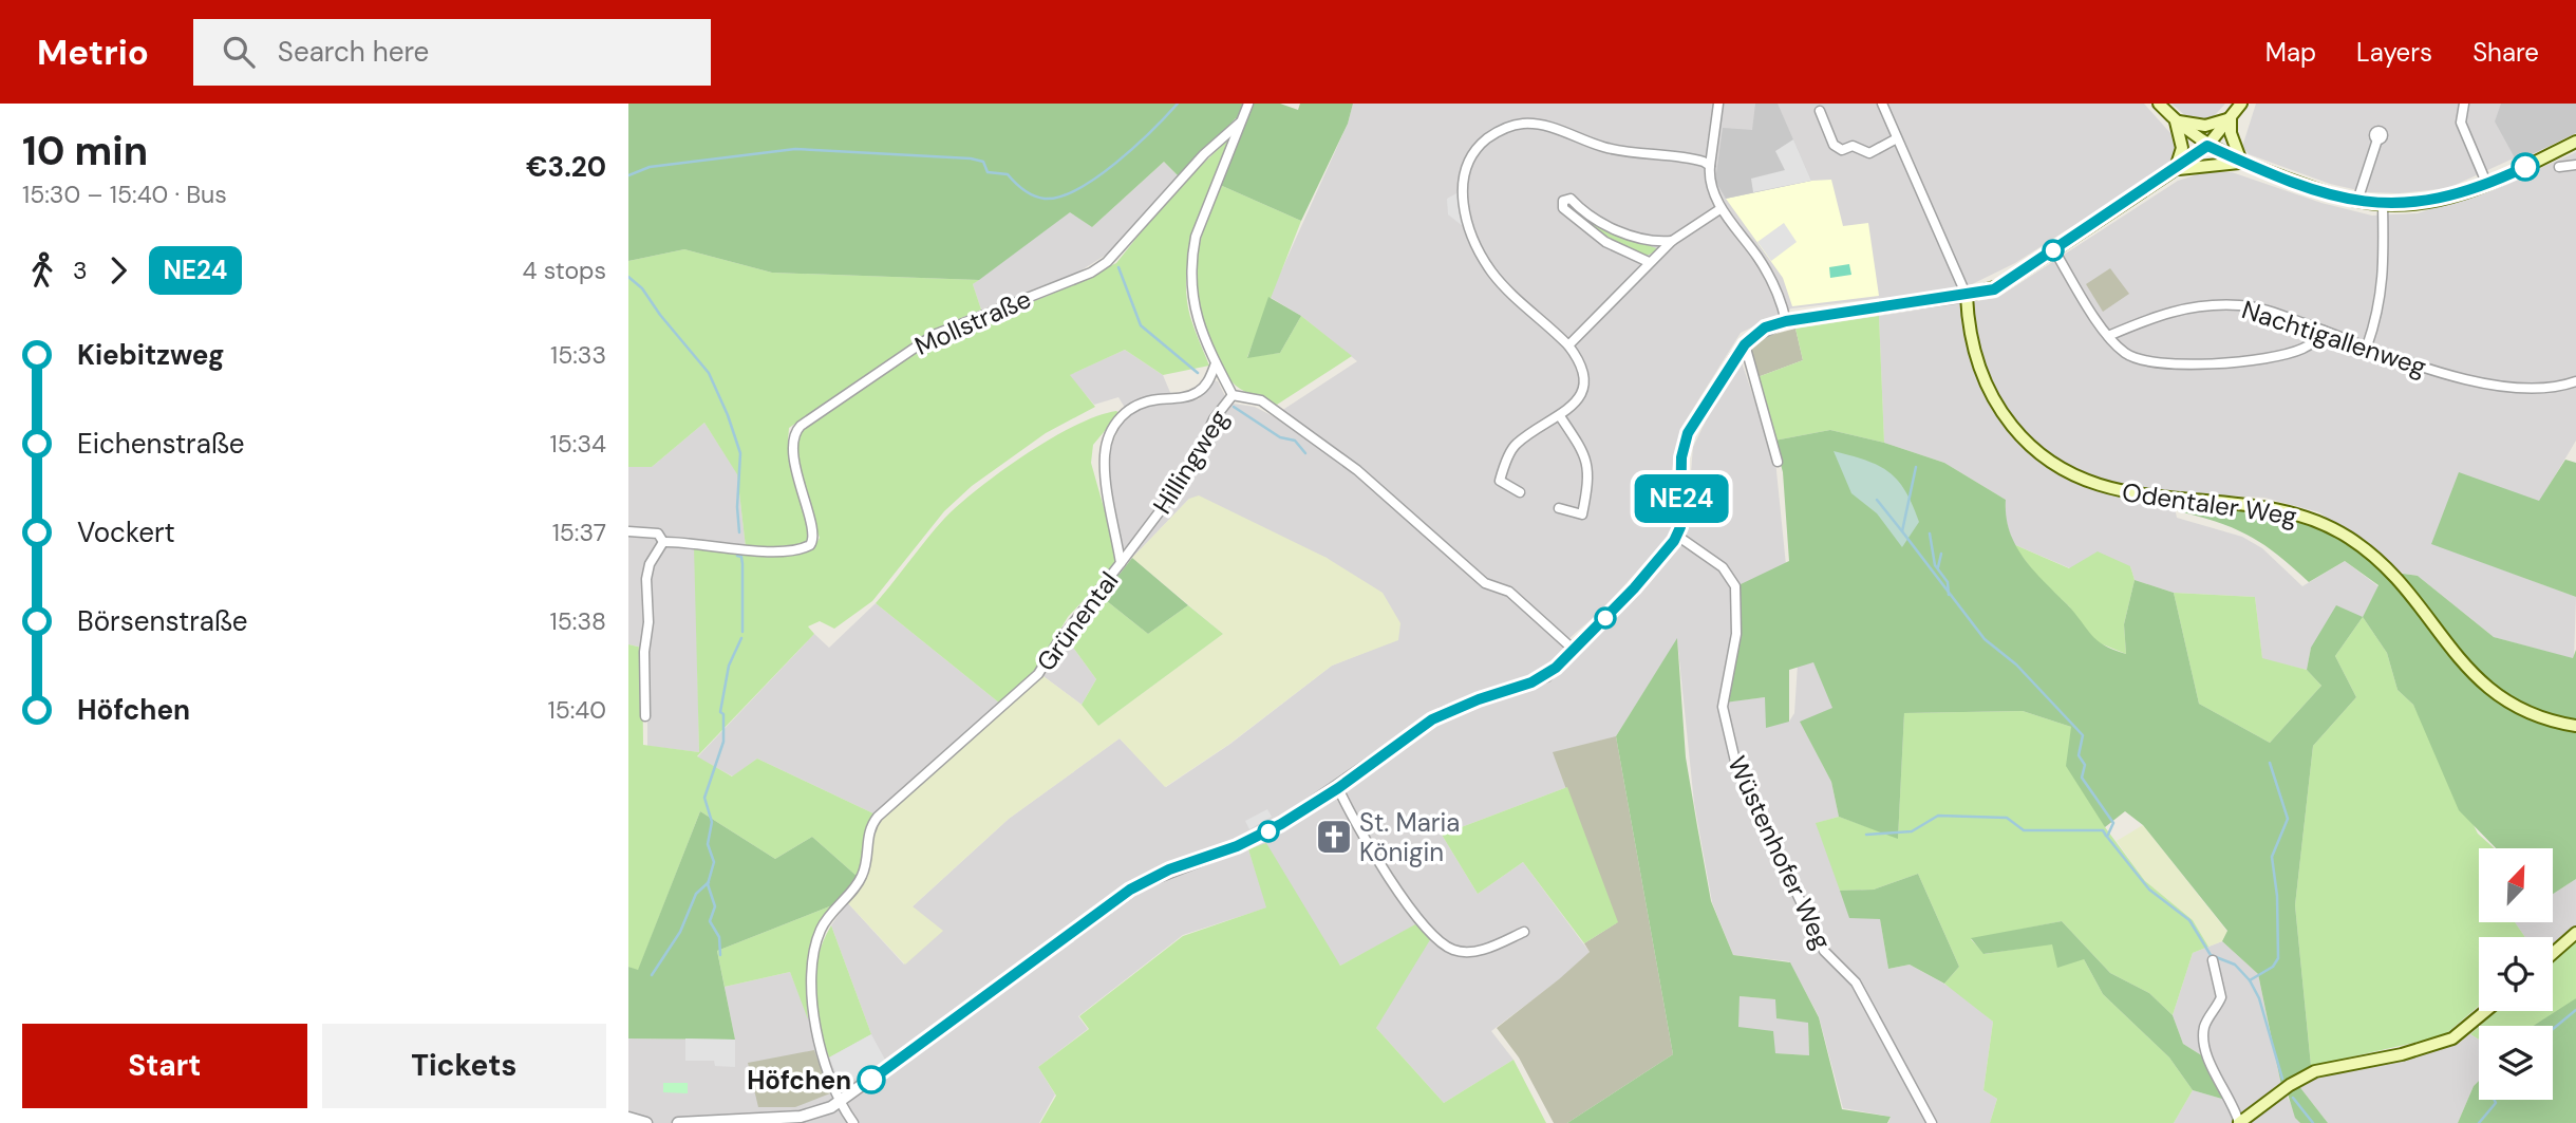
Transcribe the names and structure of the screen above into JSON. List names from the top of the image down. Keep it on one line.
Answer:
{"streets":{"main road":["Odentaler Weg"],"street":["Mollstraße","Nachtigallenweg","Hillingweg","Grünental","Wüstenhofer Weg"]},"crossings":[["Hillingweg","Grünental"]],"places":{"church":["St. Maria Königin"],"other":["Höfchen"]},"lines":["bus line NE24"],"north":"top right","page":{"header":"Metrio","search":"Search here","nav":["Map","Layers","Share"],"heading":["10 min","15:30 – 15:40 · Bus","€3.20"],"on_map":"NE24","legs":["3","NE24","4 stops"],"list":[{"name":"Kiebitzweg","value":"15:33"},{"name":"Eichenstraße","value":"15:34"},{"name":"Vockert","value":"15:37"},{"name":"Börsenstraße","value":"15:38"},{"name":"Höfchen","value":"15:40"}],"buttons":["Start","Tickets"]}}
